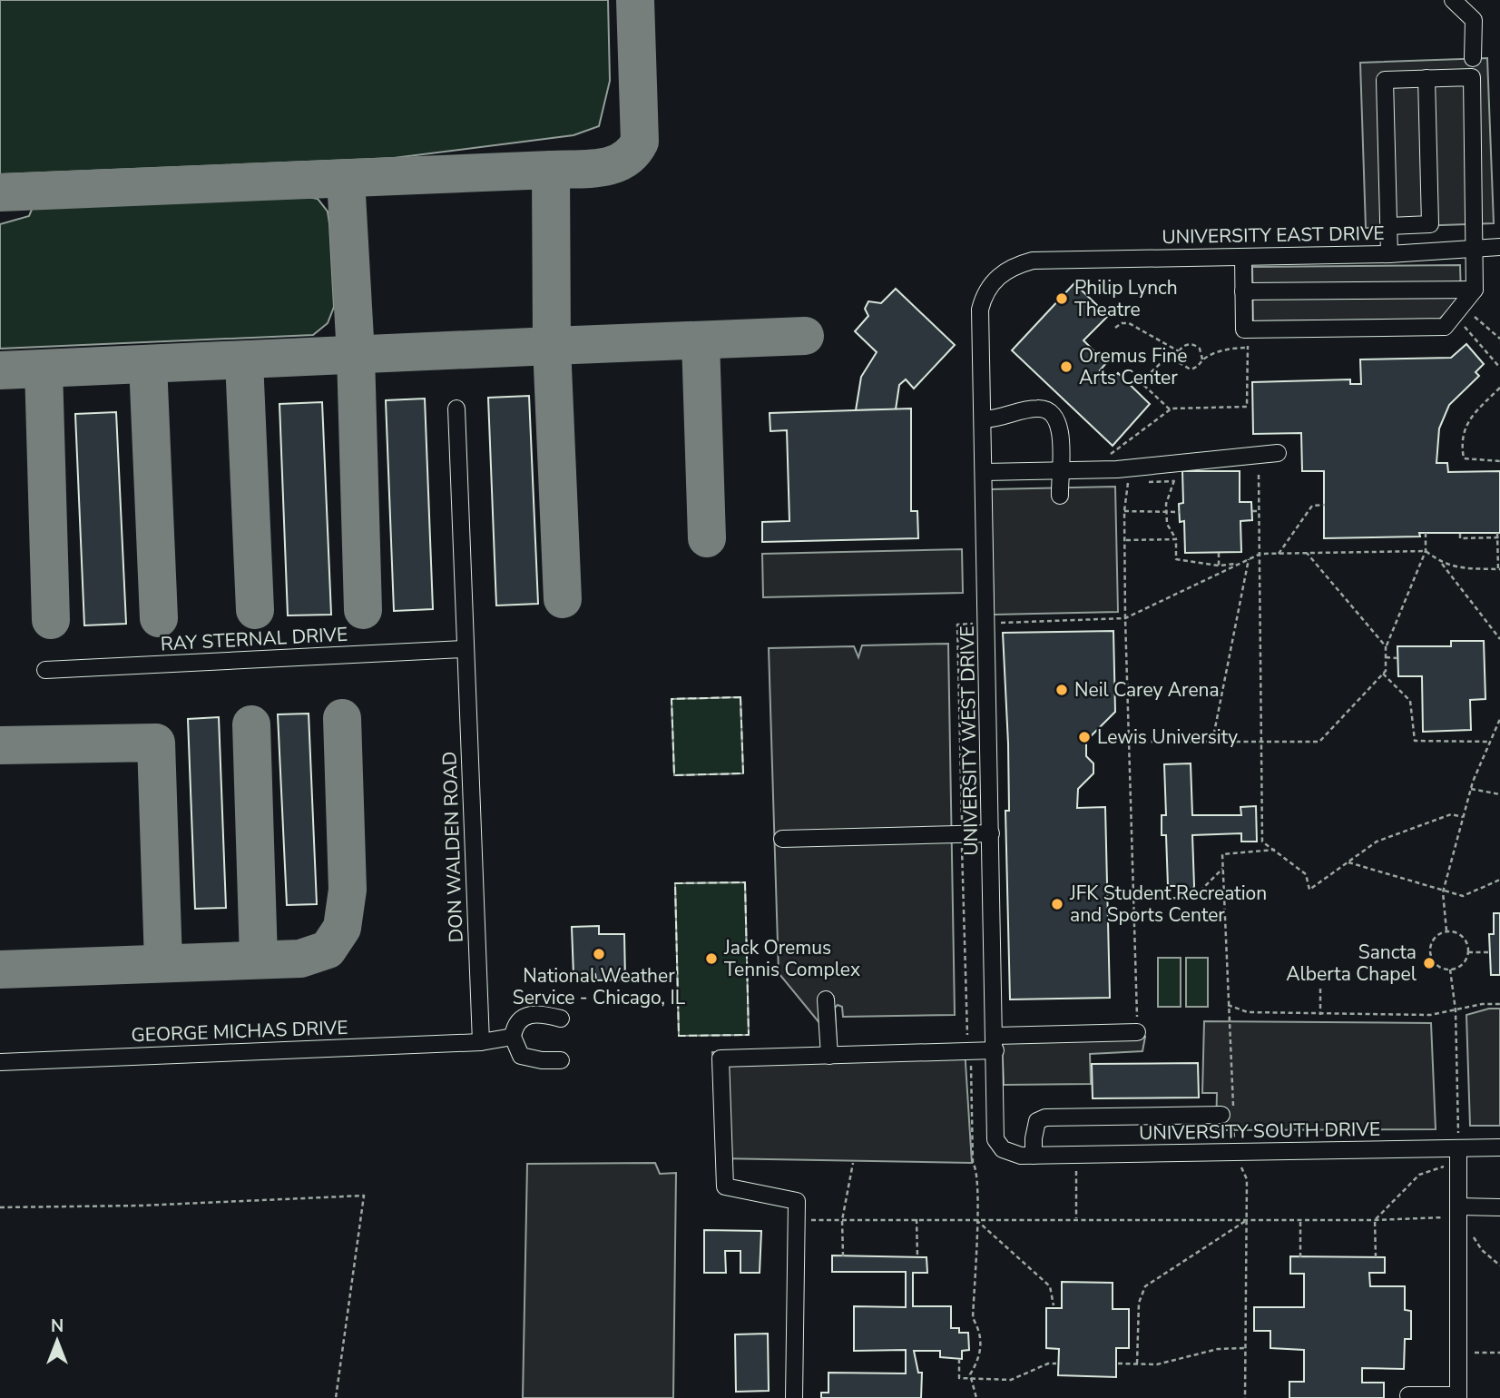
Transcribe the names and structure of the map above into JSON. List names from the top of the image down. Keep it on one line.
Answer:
{"streets":{"street":["UNIVERSITY EAST DRIVE","RAY STERNAL DRIVE","UNIVERSITY WEST DRIVE","DON WALDEN ROAD","GEORGE MICHAS DRIVE","UNIVERSITY SOUTH DRIVE"]},"crossings":[["UNIVERSITY EAST DRIVE","UNIVERSITY WEST DRIVE"],["RAY STERNAL DRIVE","DON WALDEN ROAD"],["UNIVERSITY WEST DRIVE","UNIVERSITY SOUTH DRIVE"],["DON WALDEN ROAD","GEORGE MICHAS DRIVE"]],"places":["Philip Lynch Theatre","Oremus Fine Arts Center","Neil Carey Arena","Lewis University","JFK Student Recreation and Sports Center","National Weather Service - Chicago, IL","Jack Oremus Tennis Complex","Sancta Alberta Chapel"],"north":"top"}
